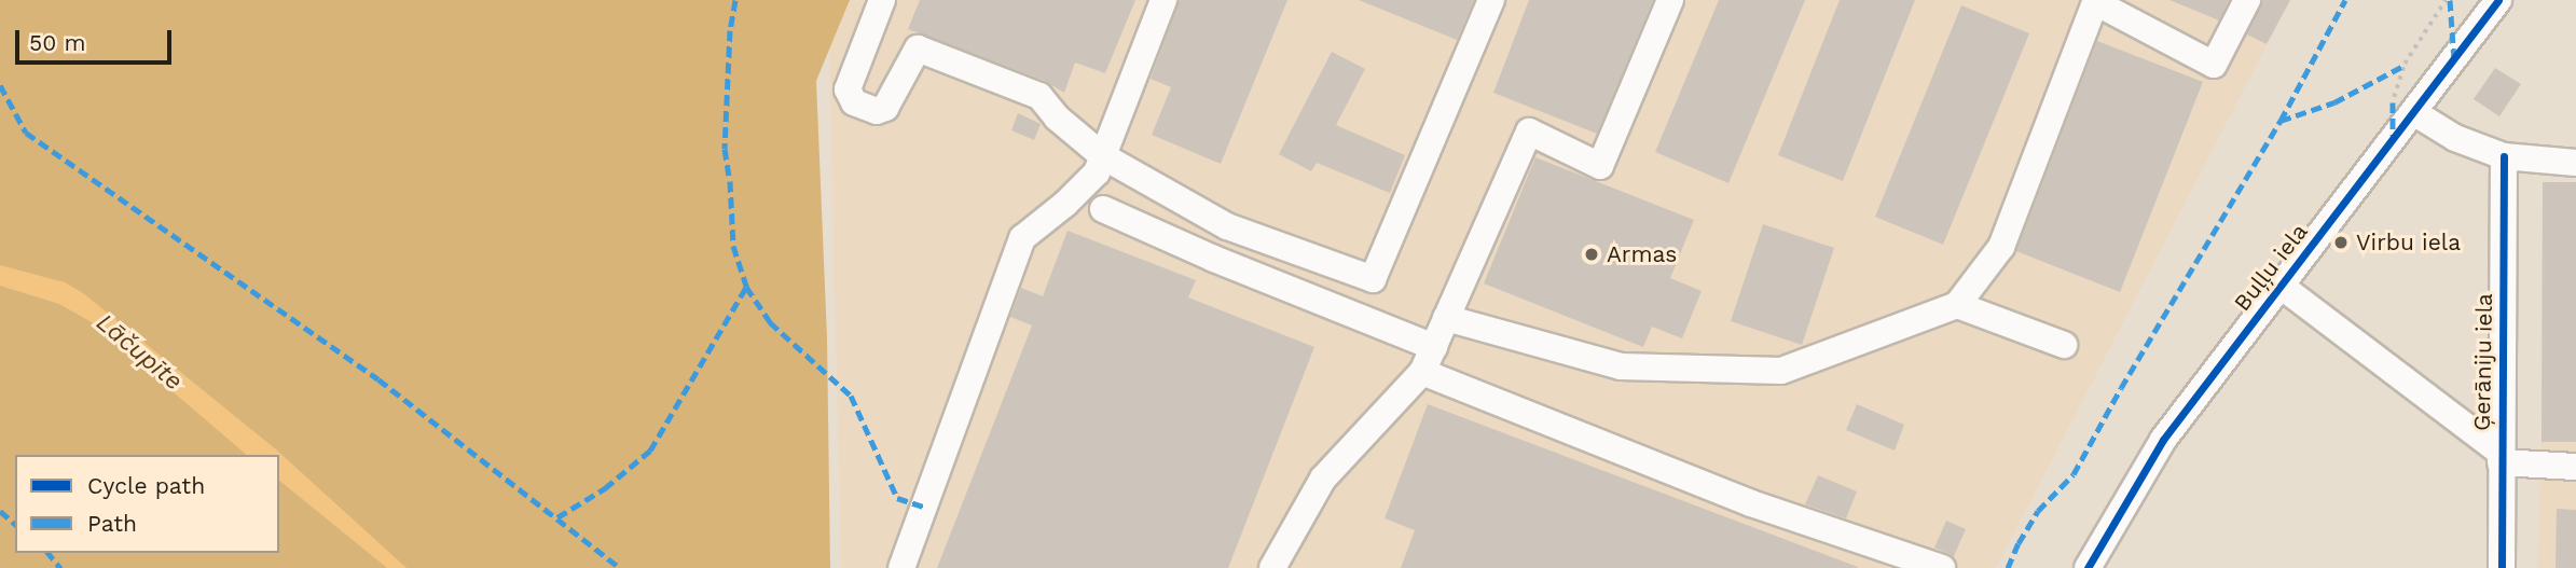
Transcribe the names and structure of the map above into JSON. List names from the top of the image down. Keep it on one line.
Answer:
{"streets":{"street":["Buļļu iela","Ģerāniju iela"]},"water":["Lāčupīte"],"places":["Virbu iela","Armas"],"legend":["Cycle path","Path"],"scale_bar":"50 m"}
